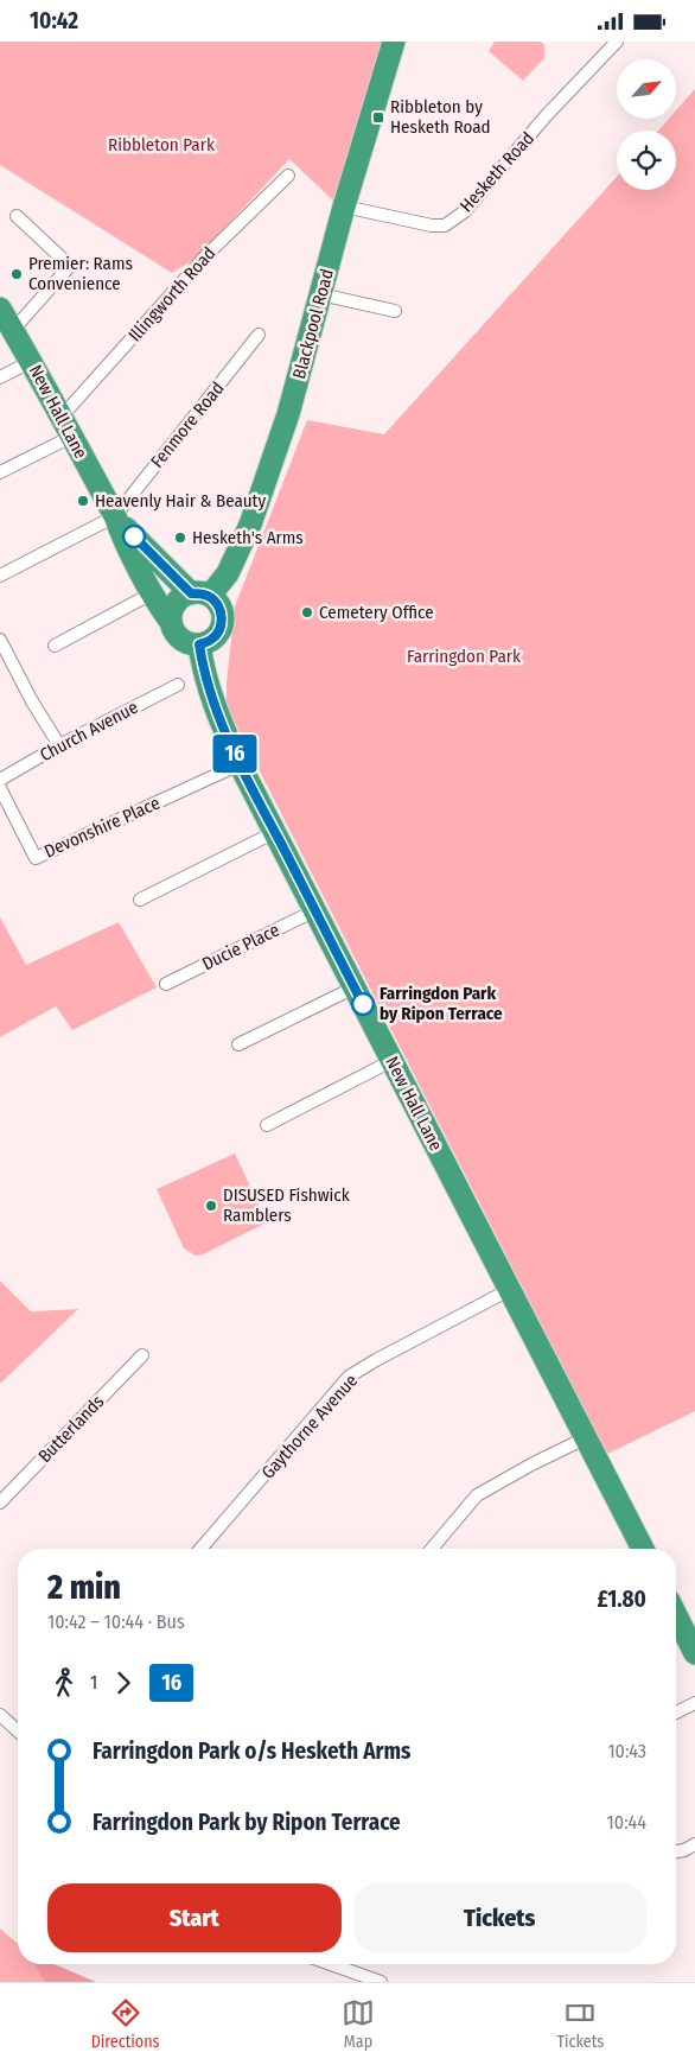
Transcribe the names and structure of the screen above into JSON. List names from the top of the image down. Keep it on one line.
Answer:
{"streets":{"highway":["Blackpool Road","New Hall Lane"],"street":["Hesketh Road","Illingworth Road","Fenmore Road","Church Avenue","Devonshire Place","Ducie Place","Gaythorne Avenue","Butterlands"]},"crossings":[["Hesketh Road","Blackpool Road"],["Illingworth Road","New Hall Lane"],["Blackpool Road","New Hall Lane"],["New Hall Lane","Fenmore Road"],["New Hall Lane","Devonshire Place"],["New Hall Lane","Ducie Place"],["New Hall Lane","Gaythorne Avenue"]],"parks":["Ribbleton Park","Farringdon Park"],"places":{"transit":["Ribbleton by Hesketh Road"],"other":["Premier: Rams Convenience","Heavenly Hair & Beauty","Hesketh's Arms","Cemetery Office","Farringdon Park by Ripon Terrace","DISUSED Fishwick Ramblers"]},"lines":["bus line 16"],"north":"top right","page":{"status":"10:42","on_map":"16","heading":["2 min","10:42 – 10:44 · Bus","£1.80"],"legs":["1","16"],"list":[{"name":"Farringdon Park o/s Hesketh Arms","value":"10:43"},{"name":"Farringdon Park by Ripon Terrace","value":"10:44"}],"buttons":["Start","Tickets"],"tabs":["Directions","Map","Tickets"]}}
